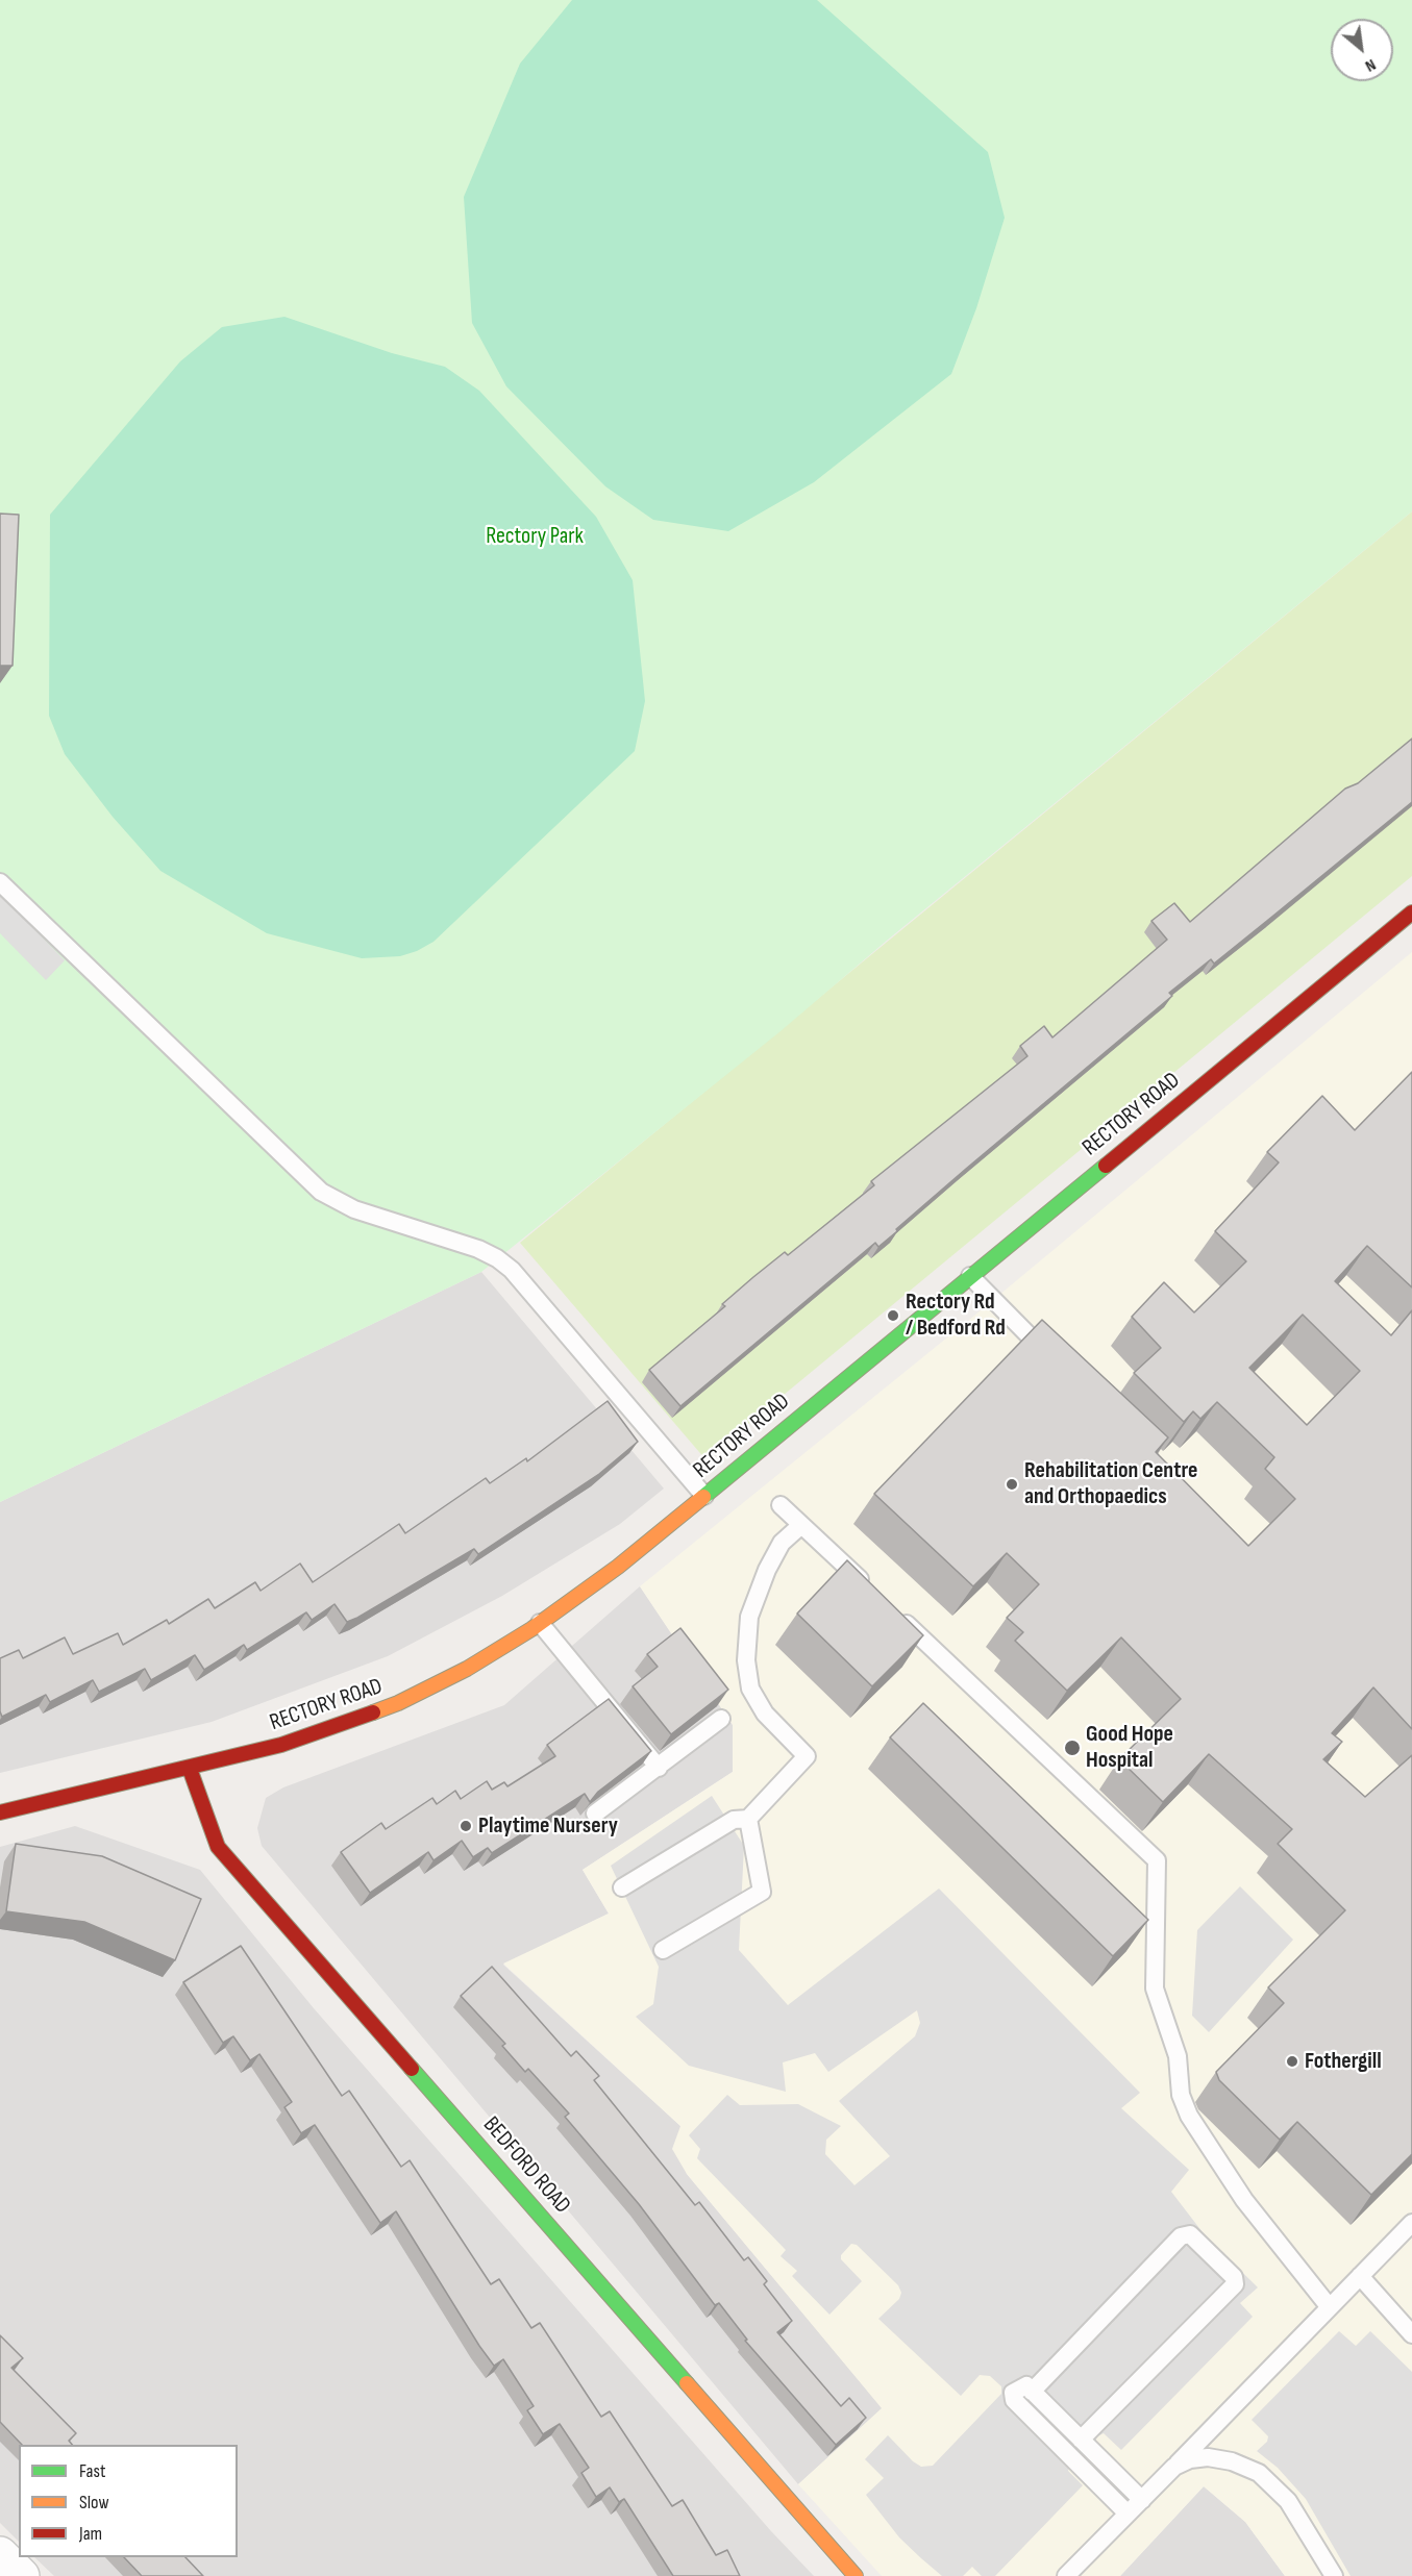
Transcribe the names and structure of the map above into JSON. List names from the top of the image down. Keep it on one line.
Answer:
{"streets":{"street":["RECTORY ROAD","BEDFORD ROAD"]},"crossings":[["RECTORY ROAD","BEDFORD ROAD"]],"parks":["Rectory Park"],"places":["Rectory Rd / Bedford Rd","Rehabilitation Centre and Orthopaedics","Good Hope Hospital","Playtime Nursery","Fothergill"],"legend":["Fast","Slow","Jam"],"north":"bottom right"}
